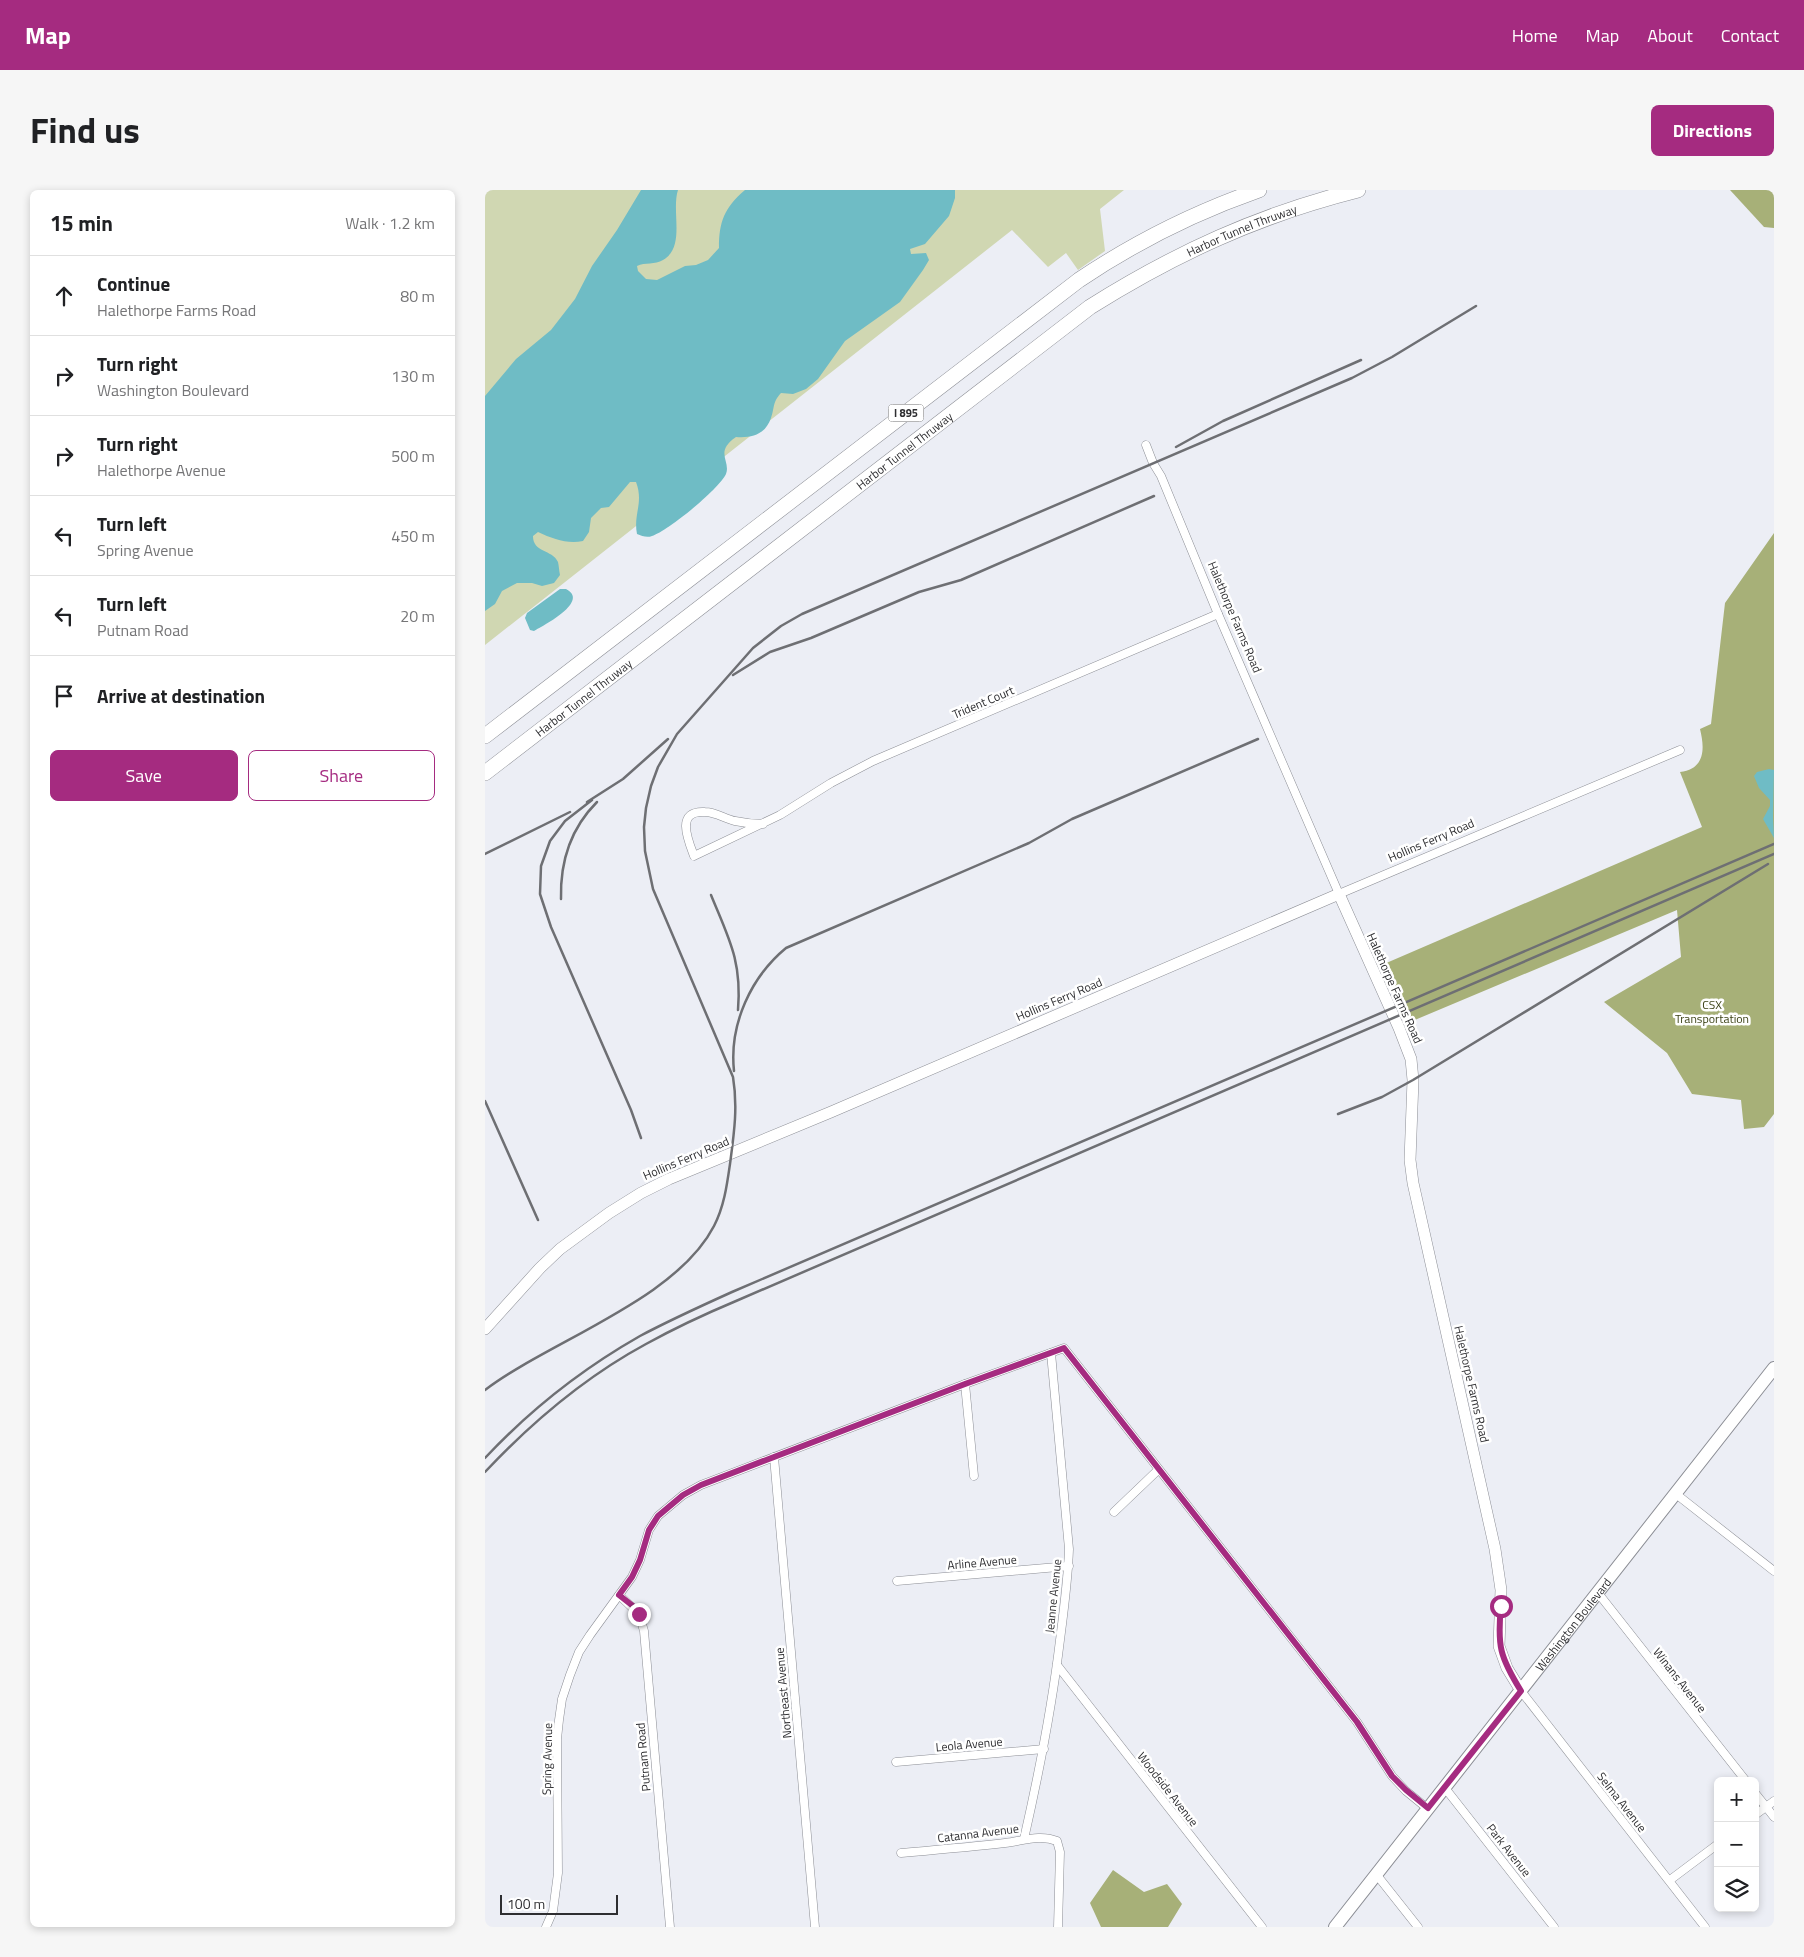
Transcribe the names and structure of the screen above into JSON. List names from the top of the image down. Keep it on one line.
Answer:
{"streets":{"highway":["Harbor Tunnel Thruway","I 895"],"main road":["Washington Boulevard"],"street":["Halethorpe Farms Road","Trident Court","Hollins Ferry Road","Arline Avenue","Jeanne Avenue","Winans Avenue","Northeast Avenue","Leola Avenue","Putnam Road","Spring Avenue","Woodside Avenue","Selma Avenue","Catanna Avenue","Park Avenue"]},"crossings":[["Halethorpe Farms Road","Trident Court"],["Halethorpe Farms Road","Hollins Ferry Road"],["Halethorpe Farms Road","Washington Boulevard"],["Halethorpe Farms Road","Selma Avenue"],["Arline Avenue","Jeanne Avenue"],["Jeanne Avenue","Leola Avenue"],["Jeanne Avenue","Spring Avenue"],["Jeanne Avenue","Woodside Avenue"],["Jeanne Avenue","Catanna Avenue"],["Washington Boulevard","Winans Avenue"],["Washington Boulevard","Selma Avenue"],["Washington Boulevard","Park Avenue"],["Northeast Avenue","Spring Avenue"],["Putnam Road","Spring Avenue"]],"parks":["CSX Transportation"],"scale_bar":"100 m","page":{"header":"Map","nav":["Home","Map","About","Contact"],"title":"Find us","buttons":["Directions",["Save","Share"]],"heading":["15 min","Walk · 1.2 km"],"list":[["Continue","Halethorpe Farms Road","80 m"],["Turn right","Washington Boulevard","130 m"],["Turn right","Halethorpe Avenue","500 m"],["Turn left","Spring Avenue","450 m"],["Turn left","Putnam Road","20 m"],"Arrive at destination"],"map_buttons":["+","−"],"scale":"100 m"}}
